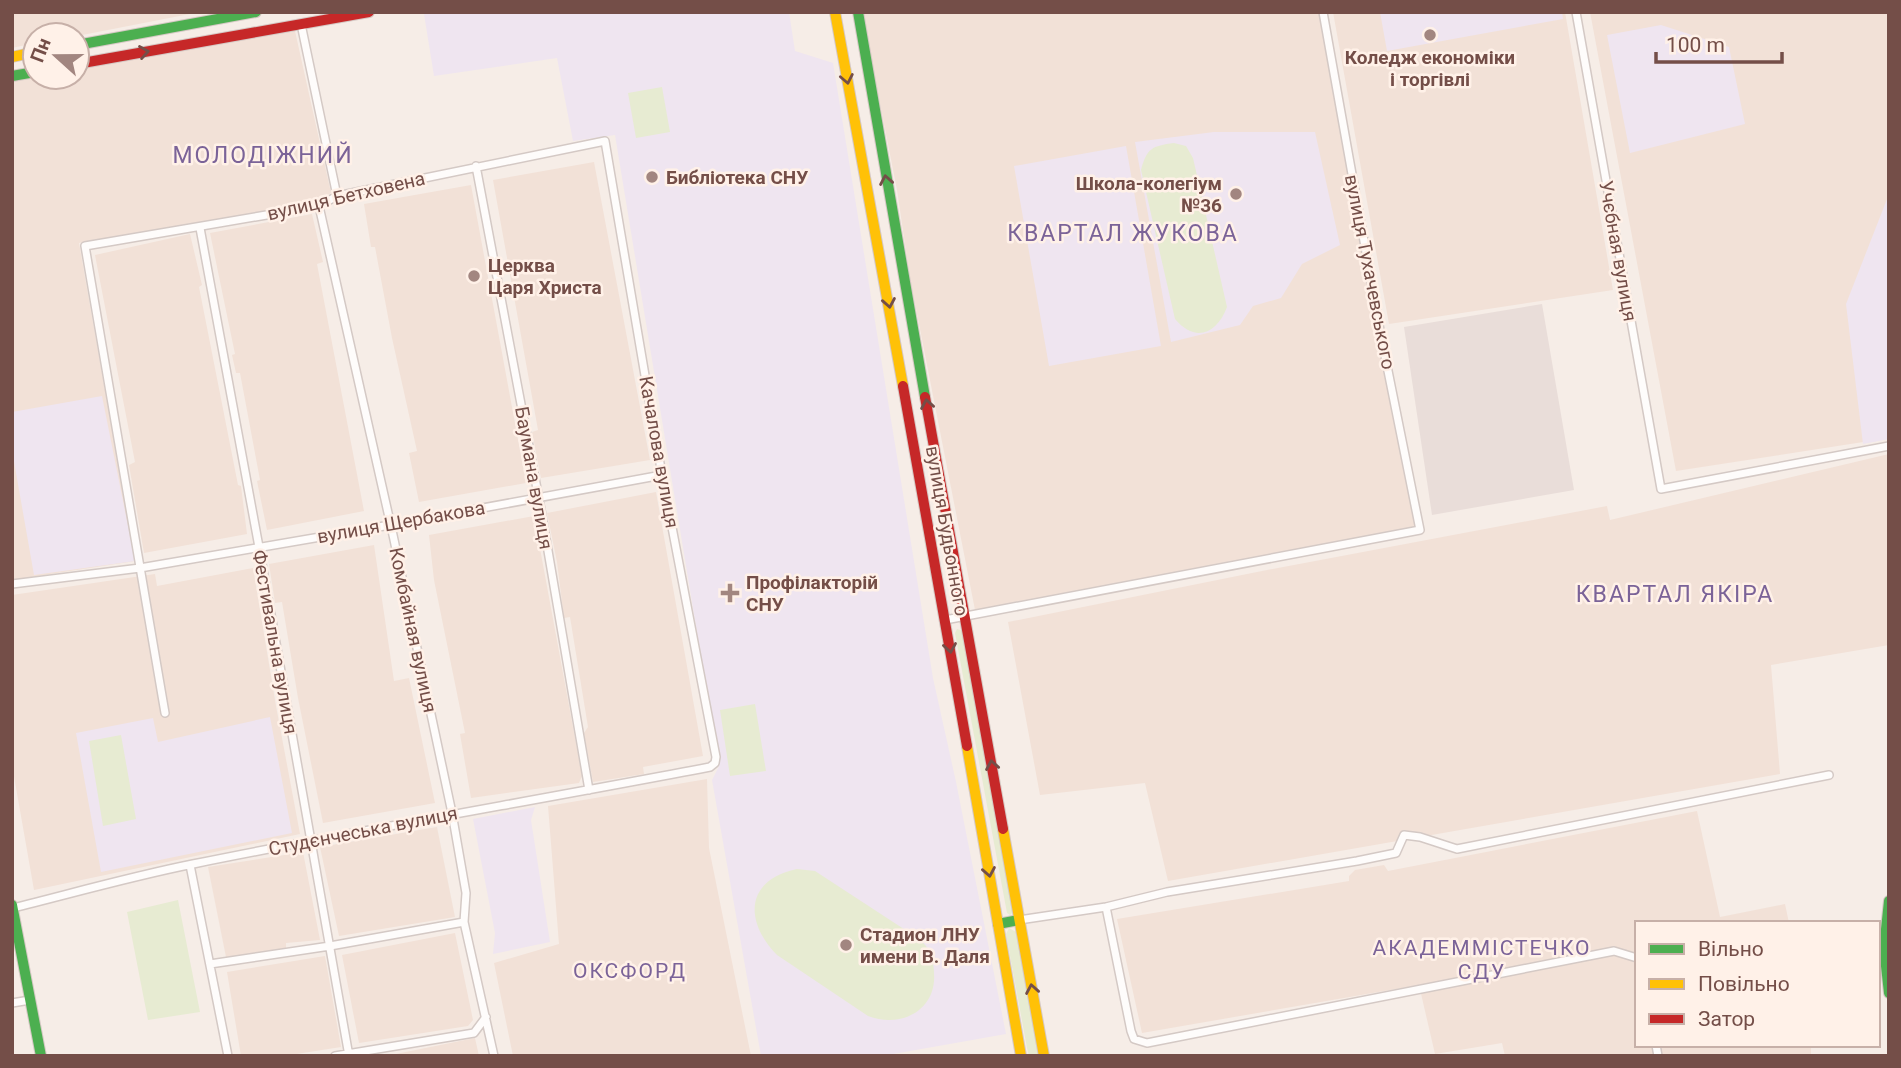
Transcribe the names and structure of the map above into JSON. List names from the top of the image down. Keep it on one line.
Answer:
{"streets":{"main road":["вулиця Будьонного"],"street":["вулиця Бетховена","Учєбная вулиця","вулиця Тухачевського","Качалова вулиця","Баумана вулиця","вулиця Щербакова","Комбайная вулиця","Фестивальна вулиця","Студєнчеська вулиця"]},"crossings":[["вулиця Бетховена","Качалова вулиця"],["вулиця Бетховена","Баумана вулиця"],["вулиця Бетховена","вулиця Щербакова"],["вулиця Бетховена","Комбайная вулиця"],["вулиця Бетховена","Фестивальна вулиця"],["вулиця Тухачевського","вулиця Будьонного"],["Качалова вулиця","вулиця Щербакова"],["Качалова вулиця","Студєнчеська вулиця"],["Баумана вулиця","вулиця Щербакова"],["Баумана вулиця","Студєнчеська вулиця"],["вулиця Щербакова","Комбайная вулиця"],["вулиця Щербакова","Фестивальна вулиця"],["Комбайная вулиця","Студєнчеська вулиця"],["Фестивальна вулиця","Студєнчеська вулиця"]],"districts":["МОЛОДІЖНИЙ","КВАРТАЛ ЖУКОВА","КВАРТАЛ ЯКІРА","АКАДЕММІСТЕЧКО СДУ","ОКСФОРД"],"places":{"other":["Коледж економіки і торгівлі","Библіотека СНУ","Школа-колегіум №36","Церква Царя Христа","Стадион ЛНУ имени В. Даля"],"health":["Профілакторій СНУ"]},"legend":["Вільно","Повільно","Затор"],"scale_bar":"100 m","north":"left"}
